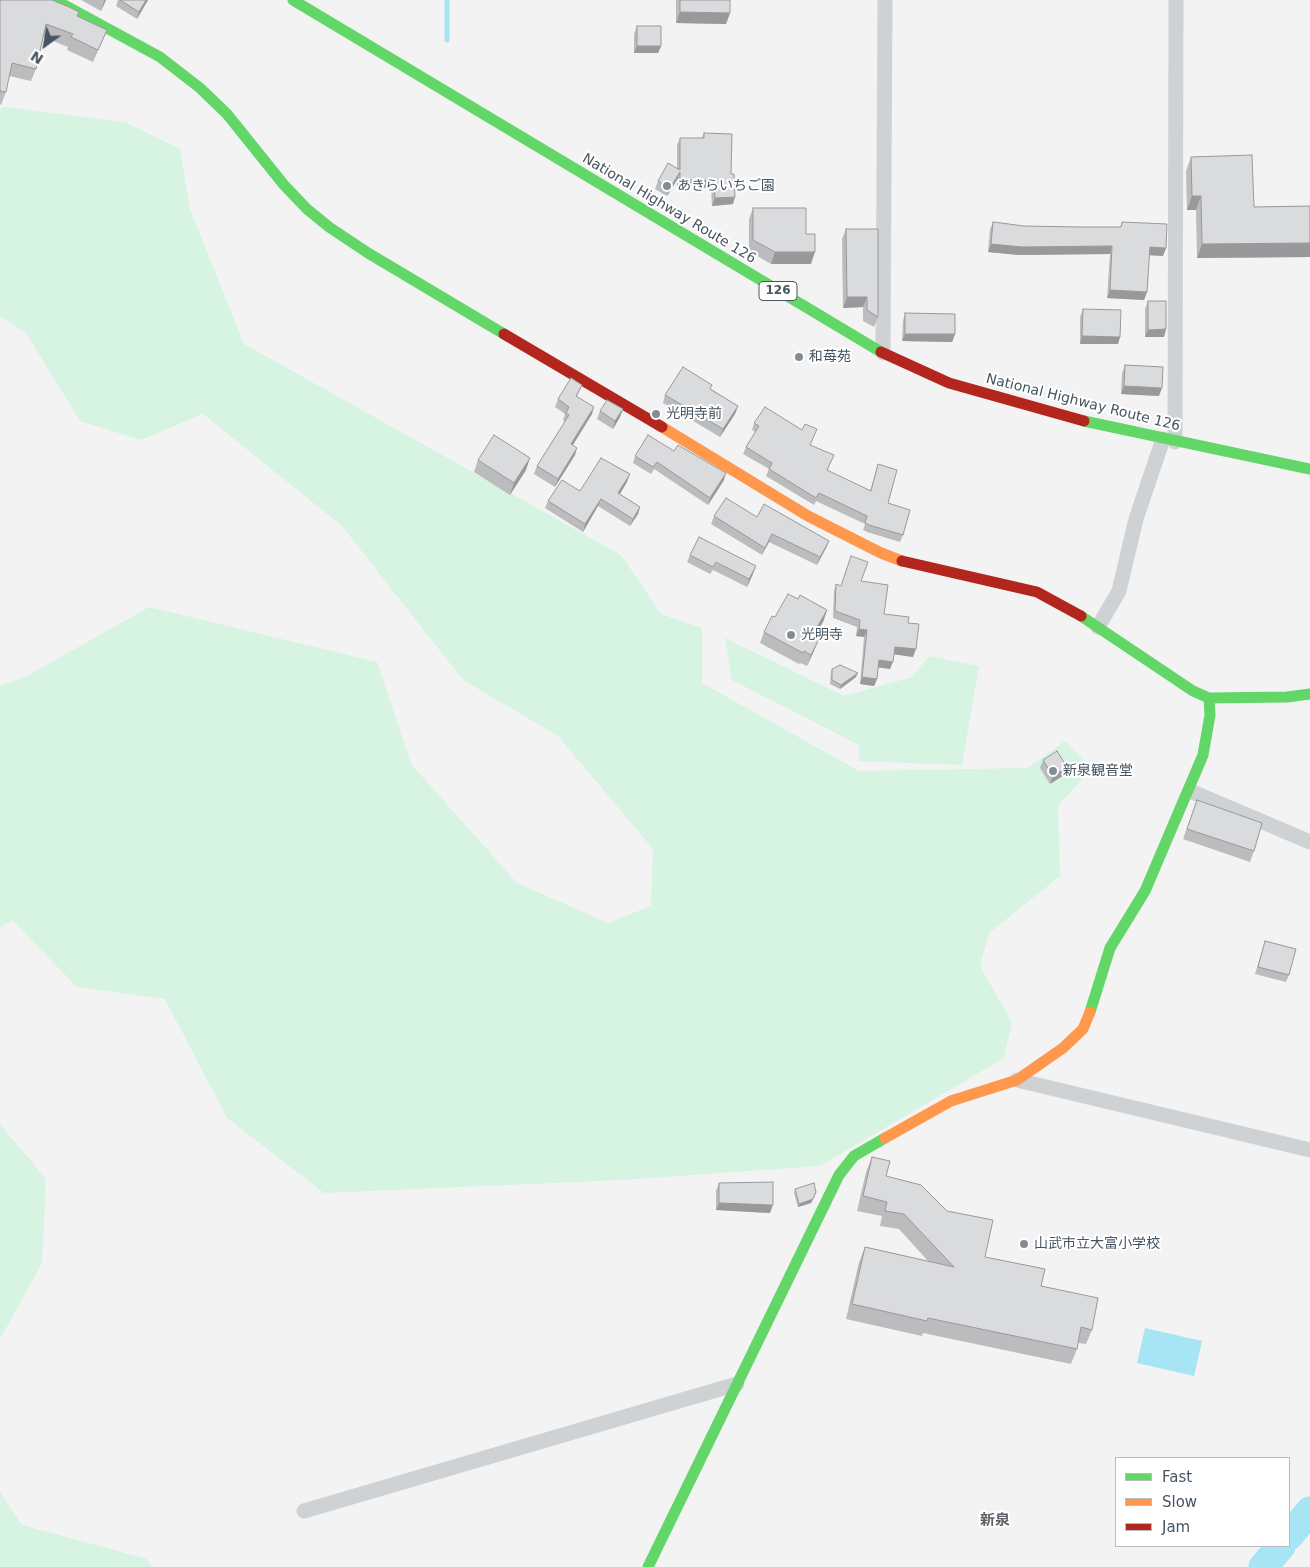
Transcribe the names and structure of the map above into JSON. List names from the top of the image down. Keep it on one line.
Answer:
{"streets":{"main road":["National Highway Route 126","126"]},"districts":["新泉"],"places":["あきらいちご園","和苺苑","光明寺前","光明寺","新泉観音堂","山武市立大富小学校"],"legend":["Fast","Slow","Jam"],"north":"bottom left"}
